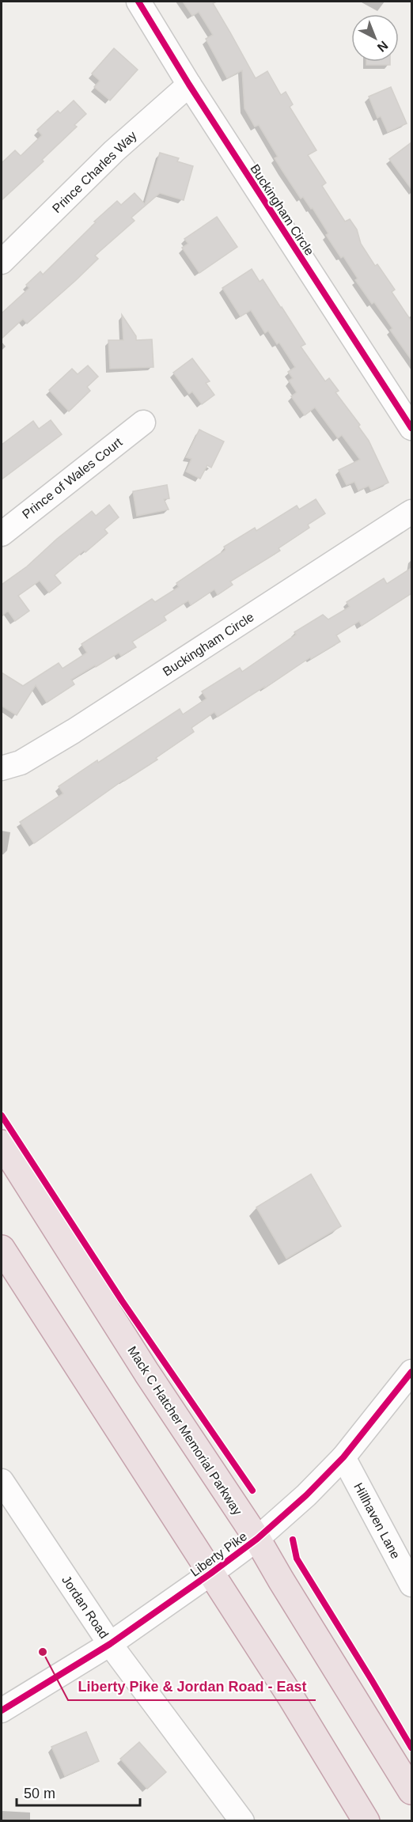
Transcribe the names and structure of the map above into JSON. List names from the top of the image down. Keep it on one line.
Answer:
{"streets":{"highway":["Mack C Hatcher Memorial Parkway"],"street":["Prince Charles Way","Buckingham Circle","Prince of Wales Court","Hillhaven Lane","Liberty Pike","Jordan Road"]},"crossings":[["Prince Charles Way","Buckingham Circle"],["Mack C Hatcher Memorial Parkway","Liberty Pike"],["Hillhaven Lane","Liberty Pike"],["Liberty Pike","Jordan Road"]],"places":["Liberty Pike & Jordan Road - East"],"scale_bar":"50 m","north":"bottom right"}
